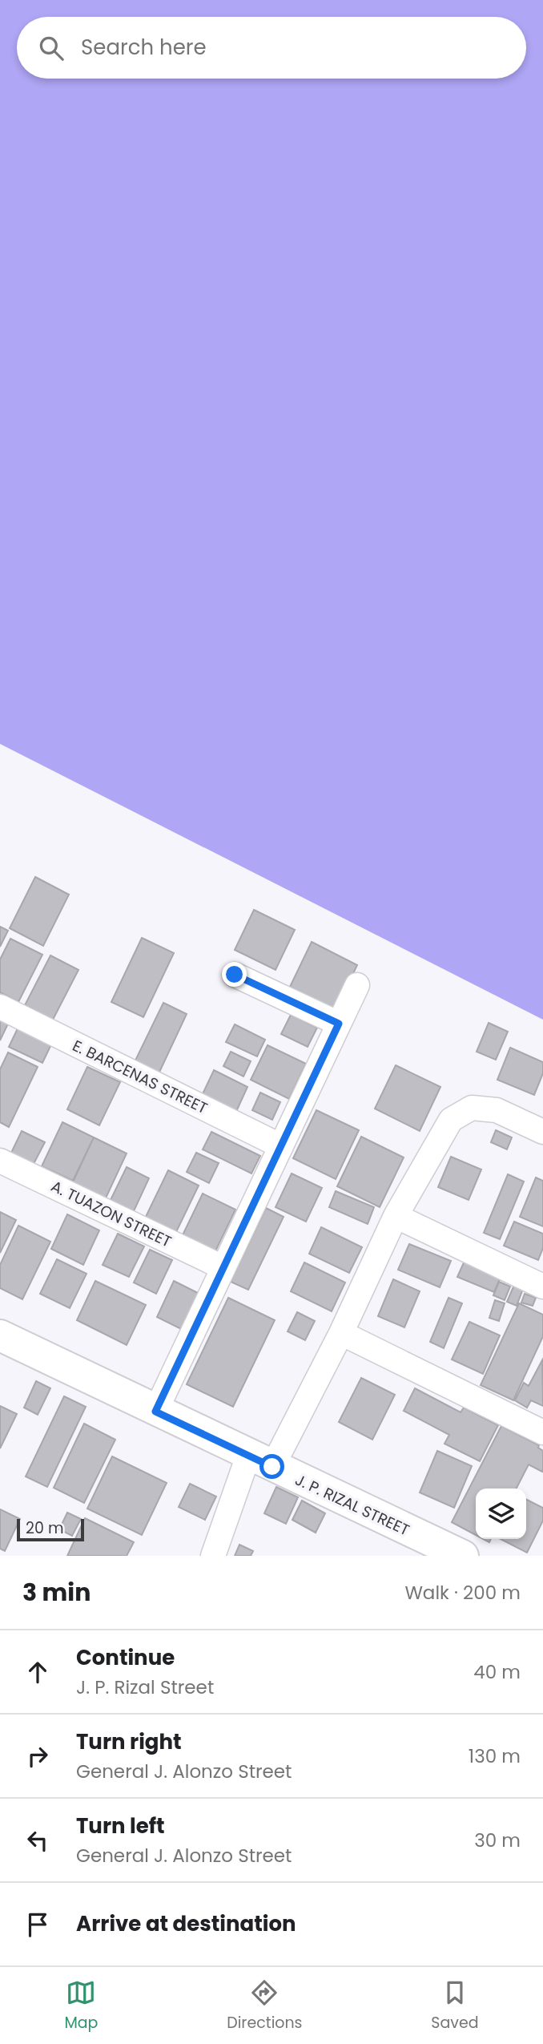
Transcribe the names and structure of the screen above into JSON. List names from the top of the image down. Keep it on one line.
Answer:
{"streets":{"street":["E. BARCENAS STREET","A. TUAZON STREET","J. P. RIZAL STREET"]},"scale_bar":"20 m","page":{"search":"Search here","scale":"20 m","heading":["3 min","Walk · 200 m"],"list":[["Continue","J. P. Rizal Street","40 m"],["Turn right","General J. Alonzo Street","130 m"],["Turn left","General J. Alonzo Street","30 m"],"Arrive at destination"],"nav":["Map","Directions","Saved"]}}
